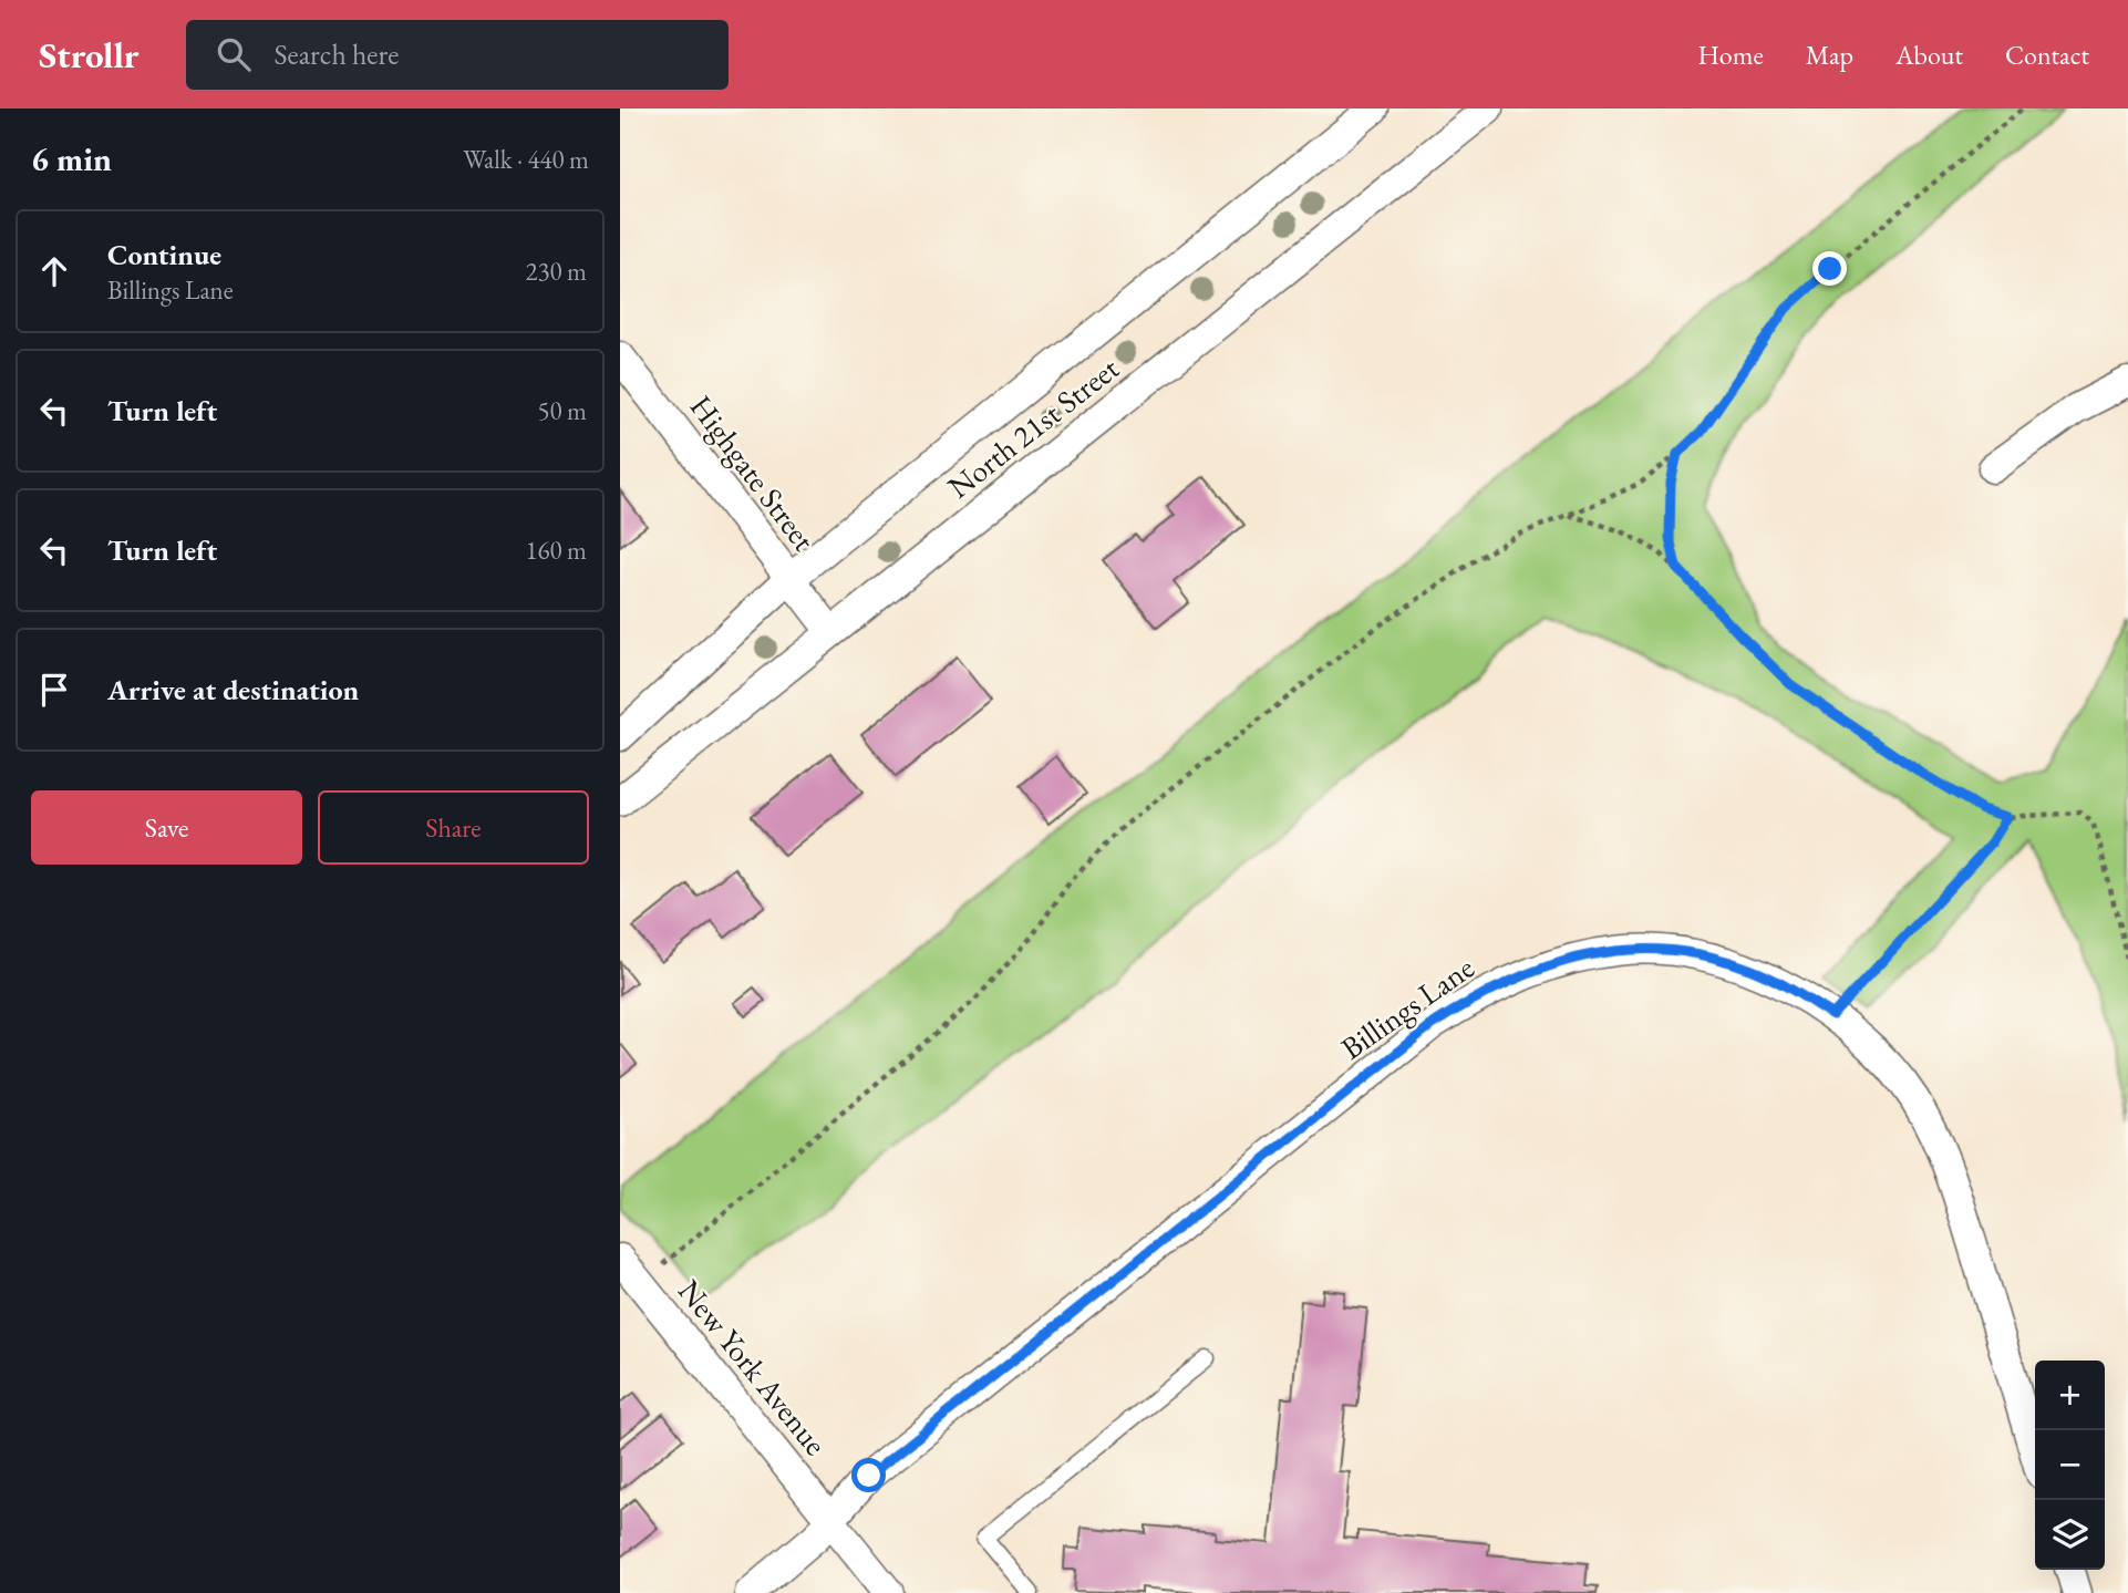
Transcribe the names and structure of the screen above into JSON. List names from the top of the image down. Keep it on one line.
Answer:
{"streets":{"street":["North 21st Street","Highgate Street","Billings Lane","New York Avenue"]},"crossings":[["North 21st Street","Highgate Street"],["Billings Lane","New York Avenue"]],"page":{"header":"Strollr","search":"Search here","nav":["Home","Map","About","Contact"],"heading":["6 min","Walk · 440 m"],"list":[["Continue","Billings Lane","230 m"],["Turn left","50 m"],["Turn left","160 m"],"Arrive at destination"],"buttons":["Save","Share"],"map_buttons":["+","−"]}}
